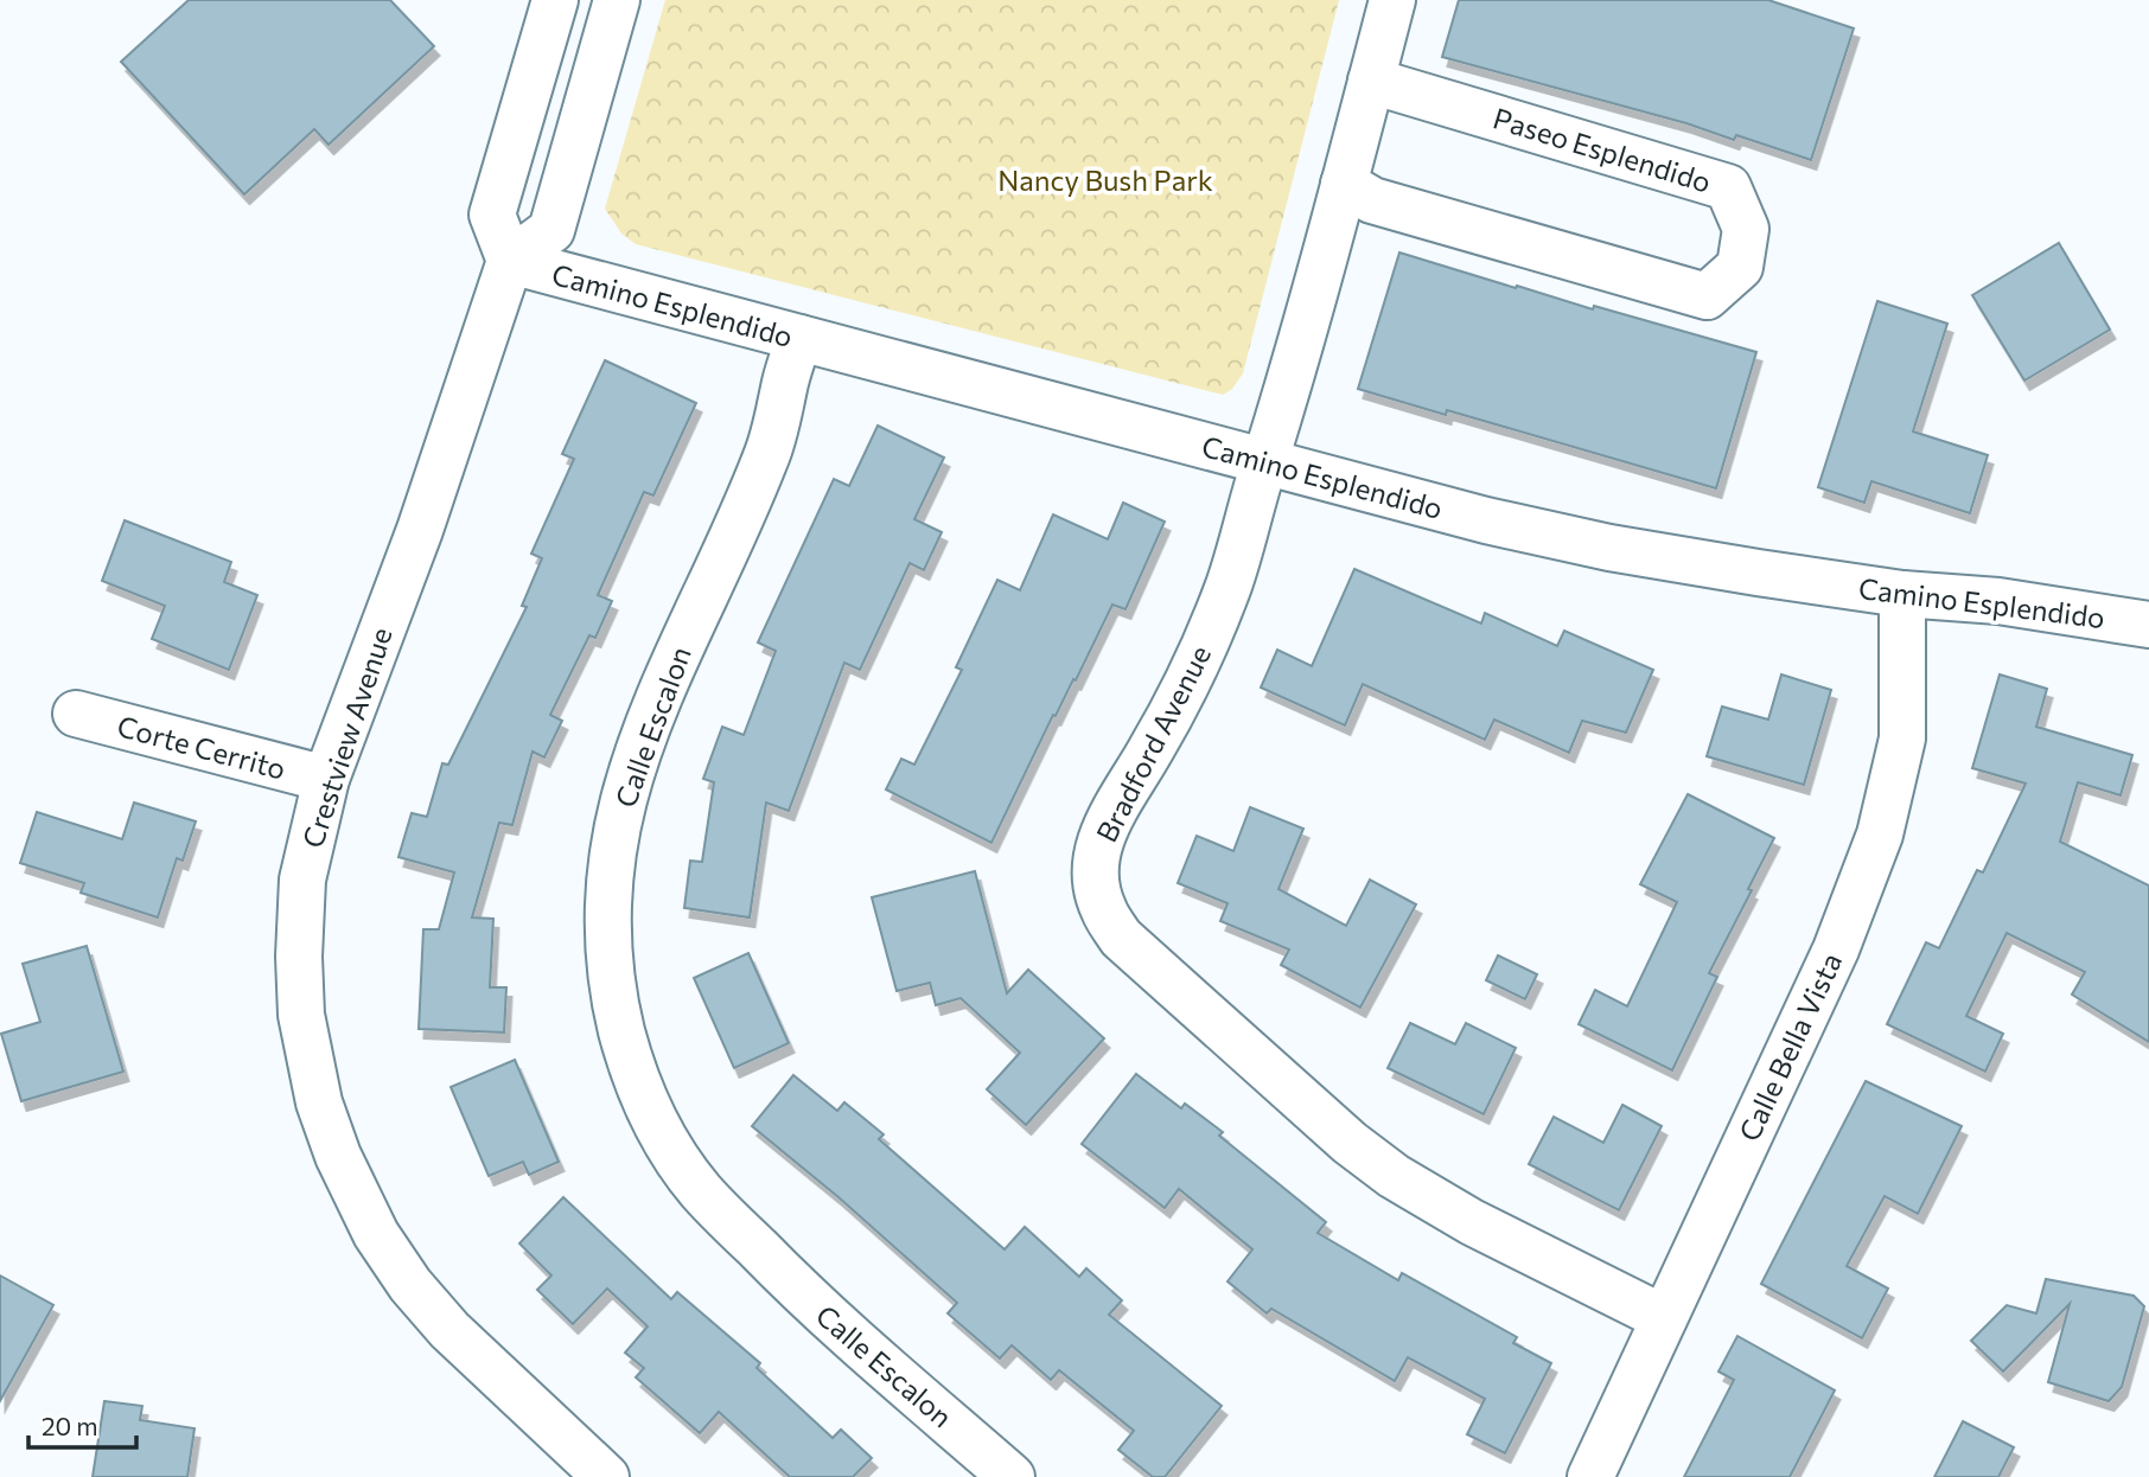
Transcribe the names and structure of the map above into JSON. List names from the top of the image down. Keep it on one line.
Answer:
{"streets":{"street":["Paseo Esplendido","Camino Esplendido","Calle Escalon","Crestview Avenue","Bradford Avenue","Corte Cerrito","Calle Bella Vista"]},"crossings":[["Paseo Esplendido","Bradford Avenue"],["Camino Esplendido","Calle Escalon"],["Camino Esplendido","Crestview Avenue"],["Camino Esplendido","Bradford Avenue"],["Camino Esplendido","Calle Bella Vista"],["Crestview Avenue","Corte Cerrito"],["Bradford Avenue","Calle Bella Vista"]],"parks":["Nancy Bush Park"],"scale_bar":"20 m"}
